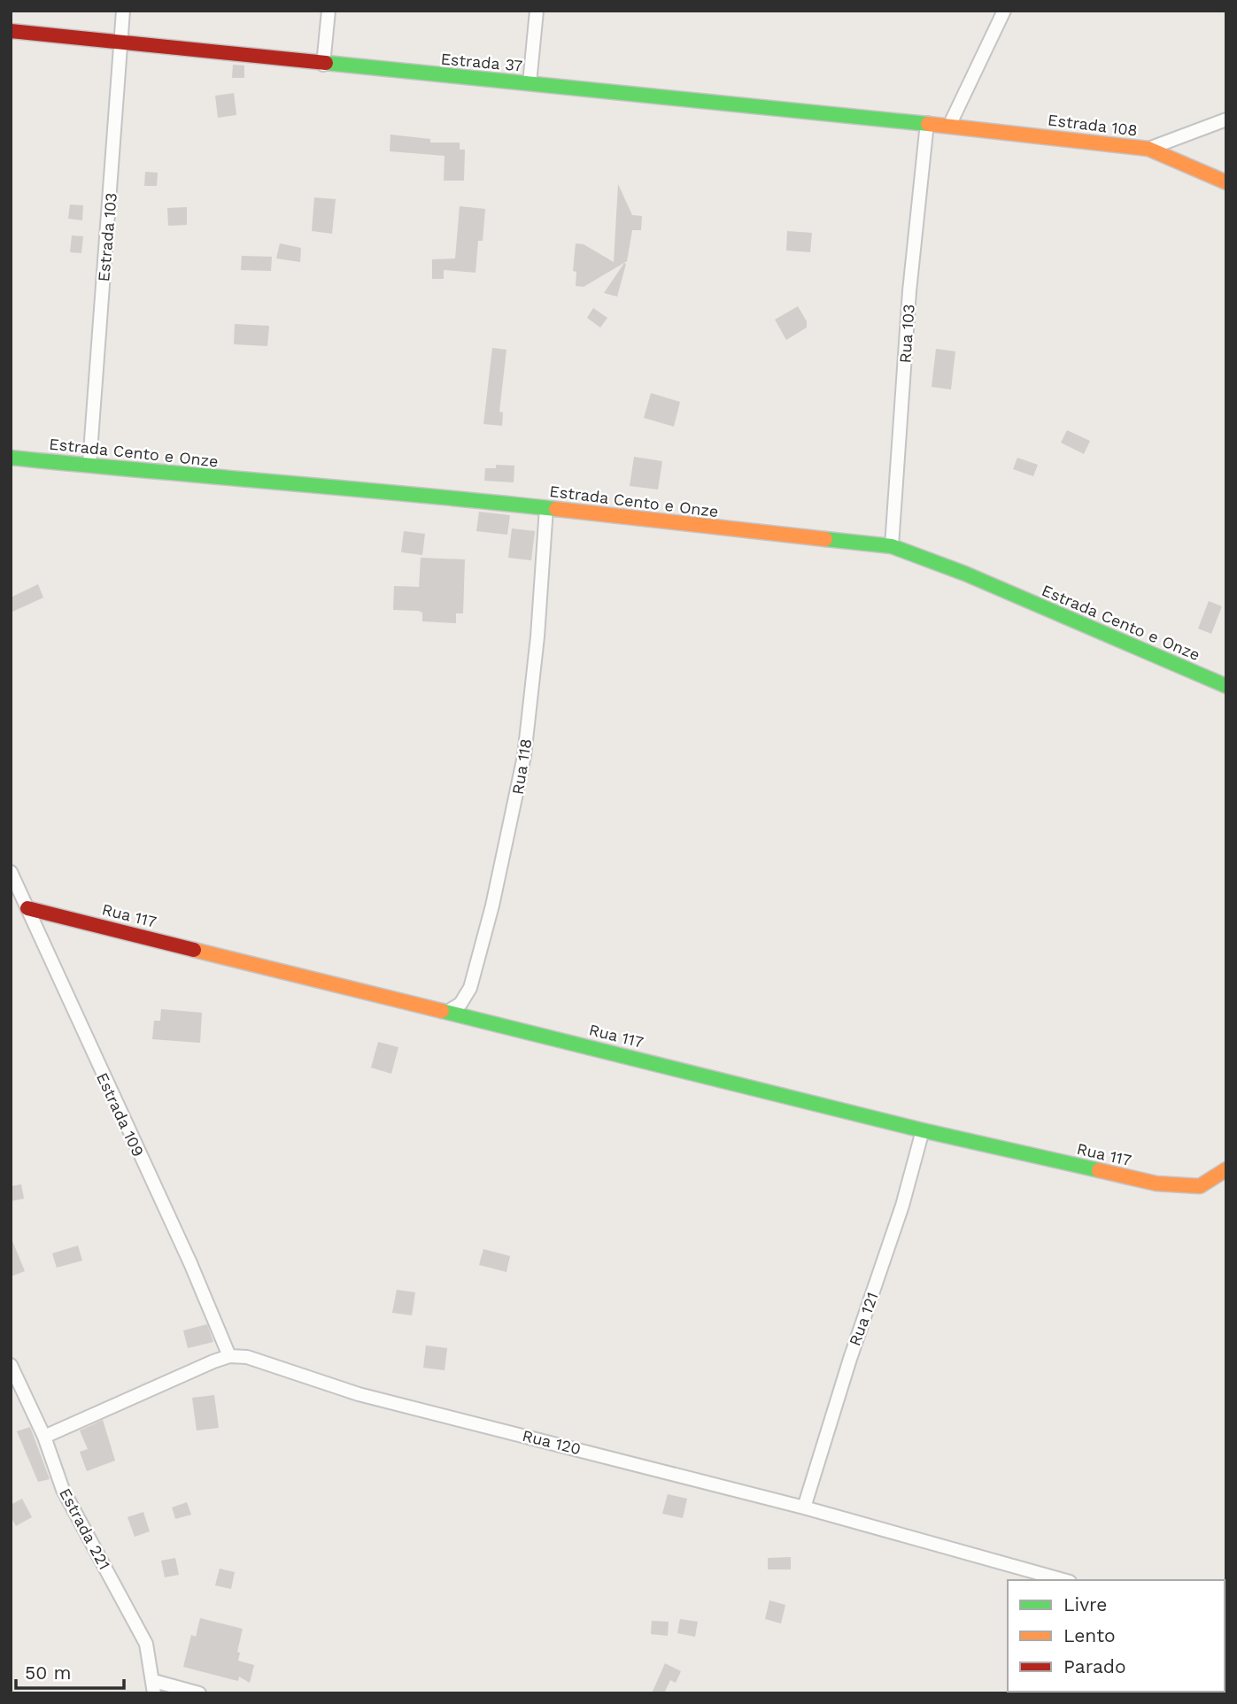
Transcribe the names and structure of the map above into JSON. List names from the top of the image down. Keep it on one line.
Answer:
{"streets":{"street":["Estrada 37","Estrada 108","Estrada 103","Rua 103","Estrada Cento e Onze","Rua 118","Rua 117","Estrada 109","Rua 121","Rua 120","Estrada 221"]},"crossings":[["Estrada 37","Estrada 108"],["Estrada 37","Estrada 103"],["Estrada 37","Rua 103"],["Estrada 103","Estrada Cento e Onze"],["Rua 103","Estrada Cento e Onze"],["Estrada Cento e Onze","Rua 118"],["Rua 118","Rua 117"],["Rua 117","Estrada 109"],["Rua 117","Rua 121"],["Estrada 109","Rua 120"],["Rua 121","Rua 120"]],"legend":["Livre","Lento","Parado"],"scale_bar":"50 m"}
